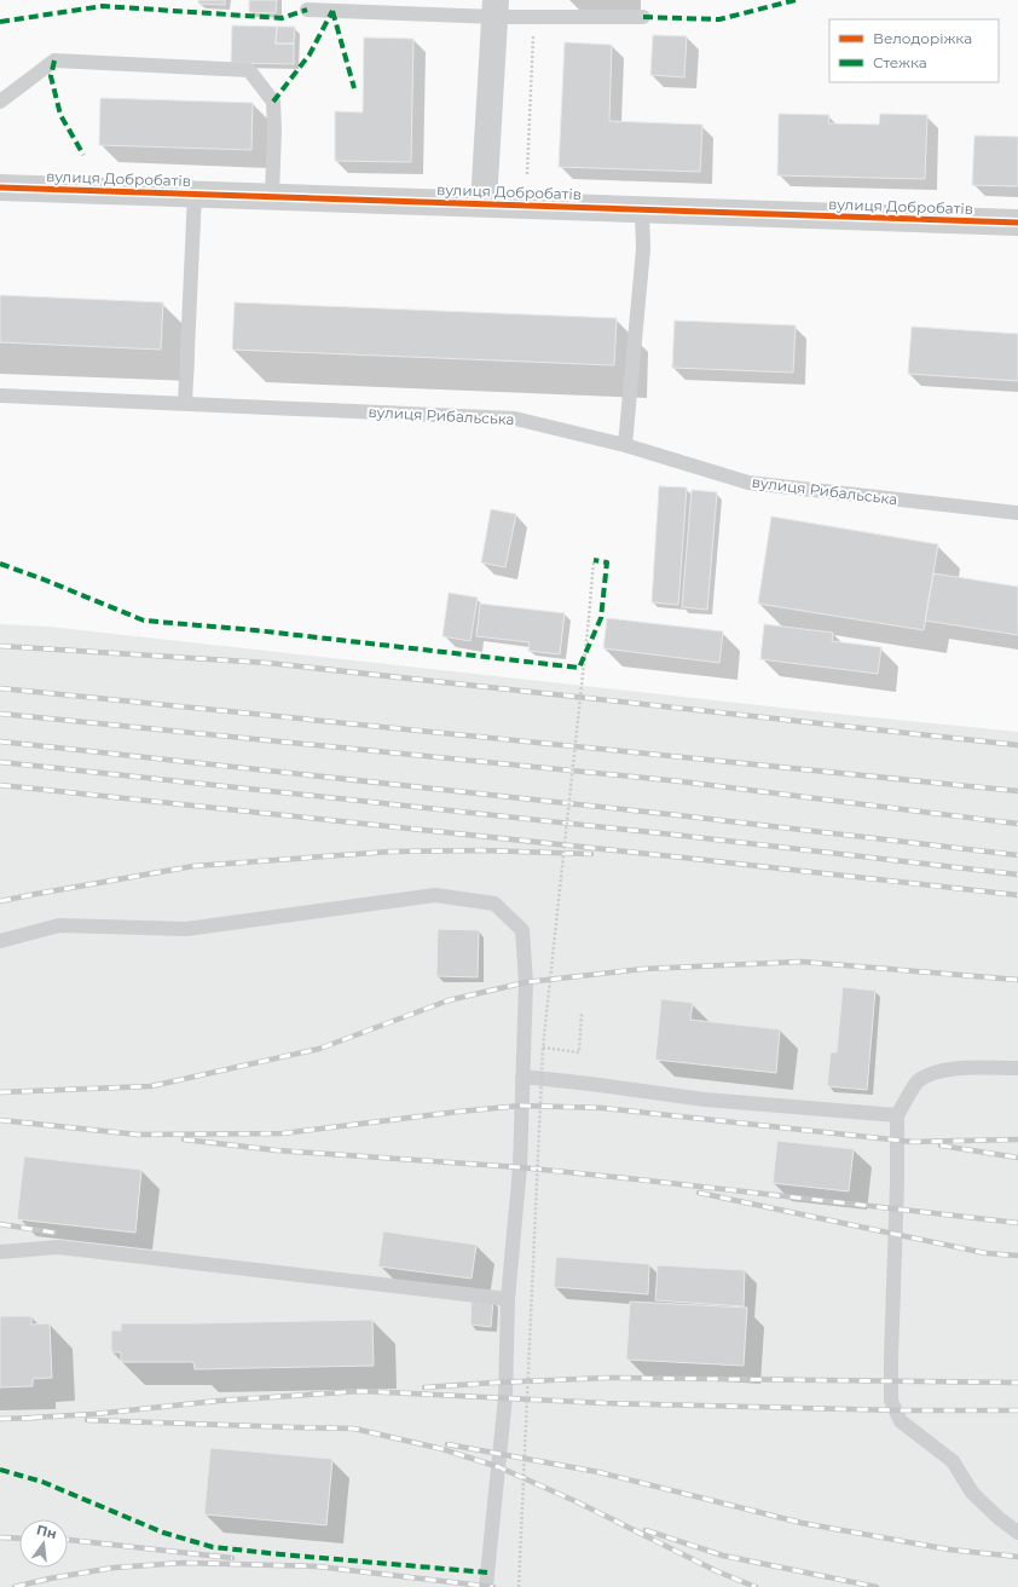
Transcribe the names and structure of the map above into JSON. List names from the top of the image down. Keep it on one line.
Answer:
{"streets":{"street":["вулиця Добробатів"],"lane":["вулиця Рибальська"]},"legend":["Велодоріжка","Стежка"],"north":"top"}
